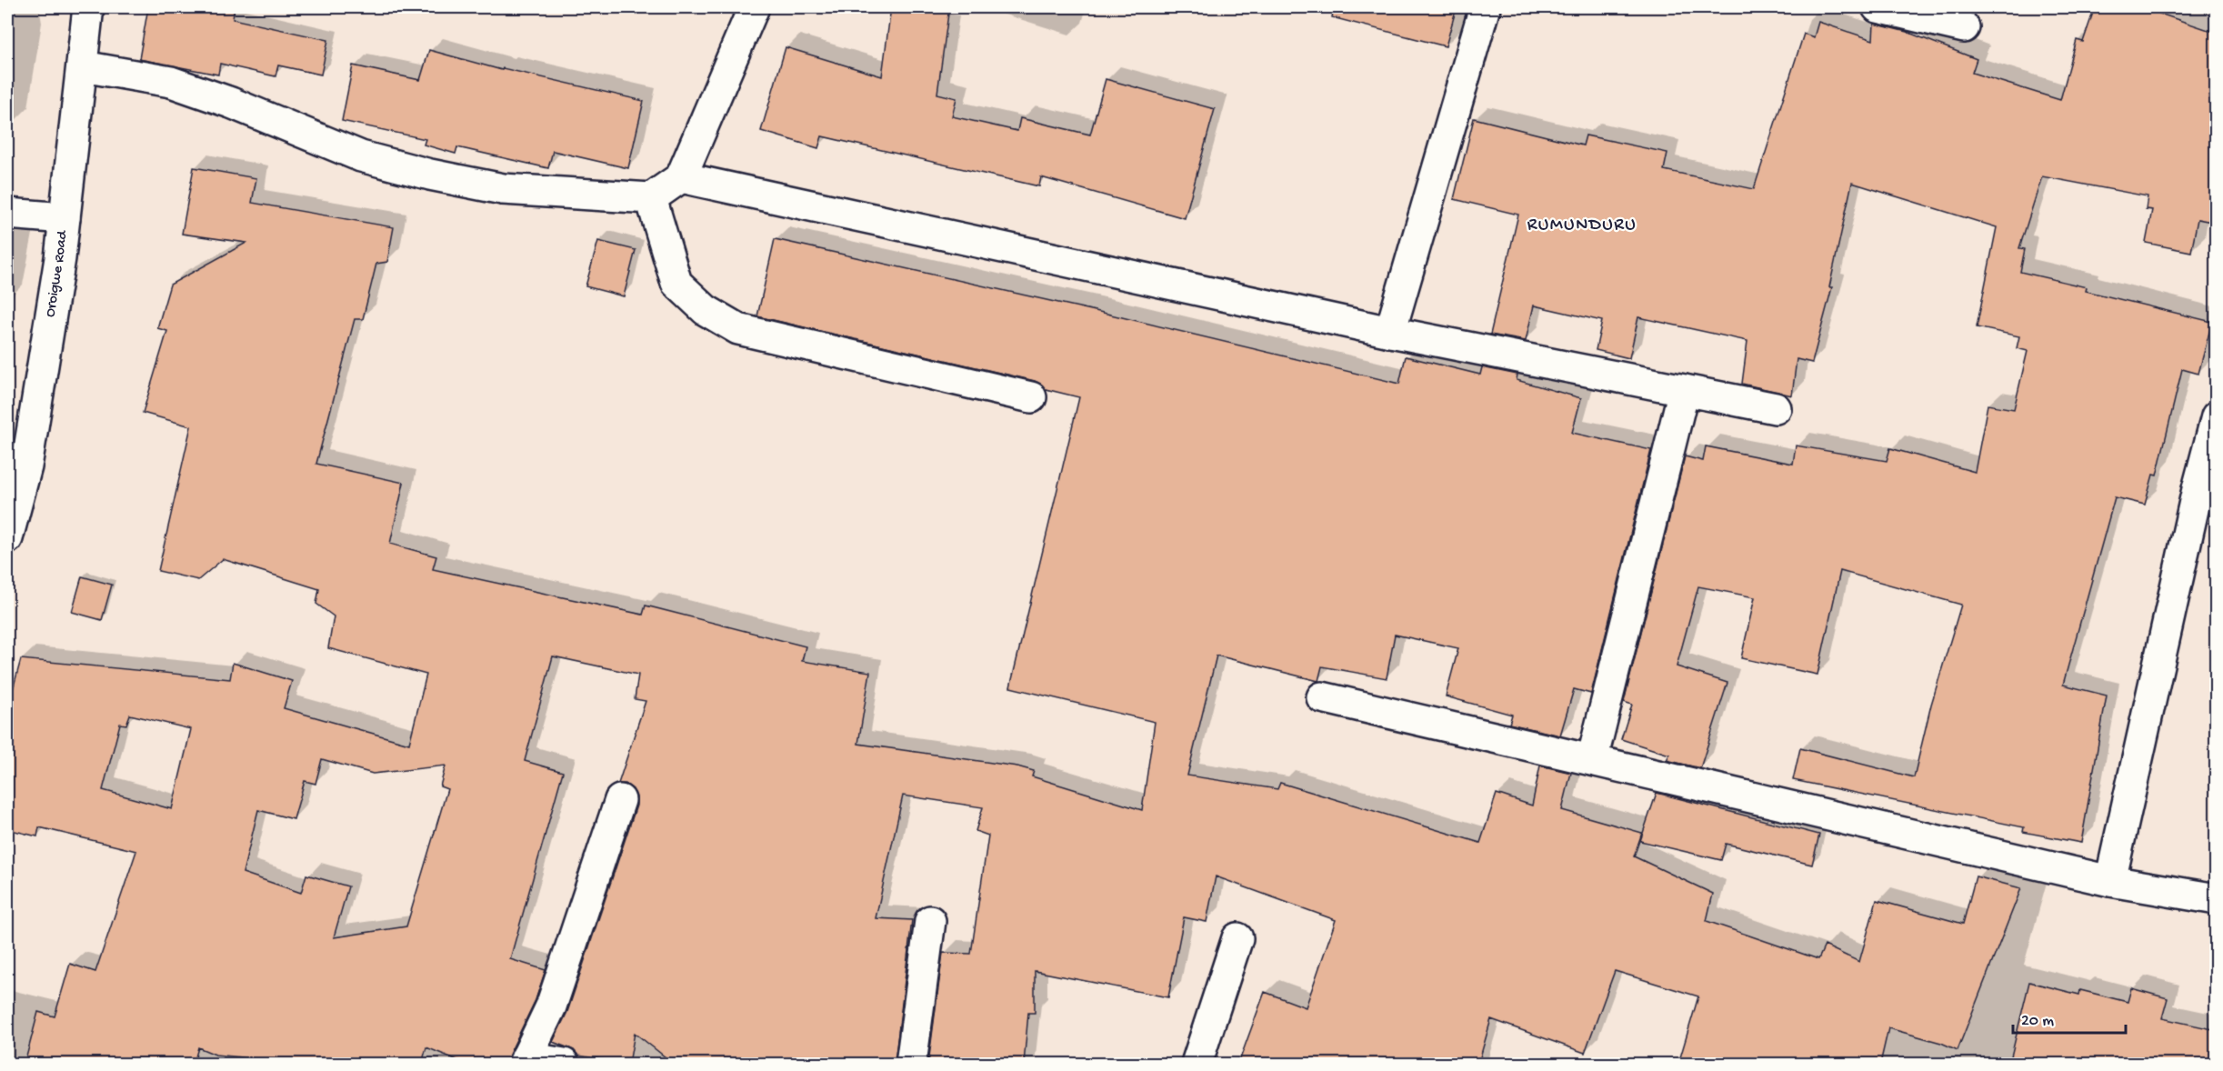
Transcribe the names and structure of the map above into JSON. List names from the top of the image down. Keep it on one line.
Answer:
{"streets":{"street":["Oroigwe Road"]},"districts":["RUMUNDURU"],"scale_bar":"20 m"}
